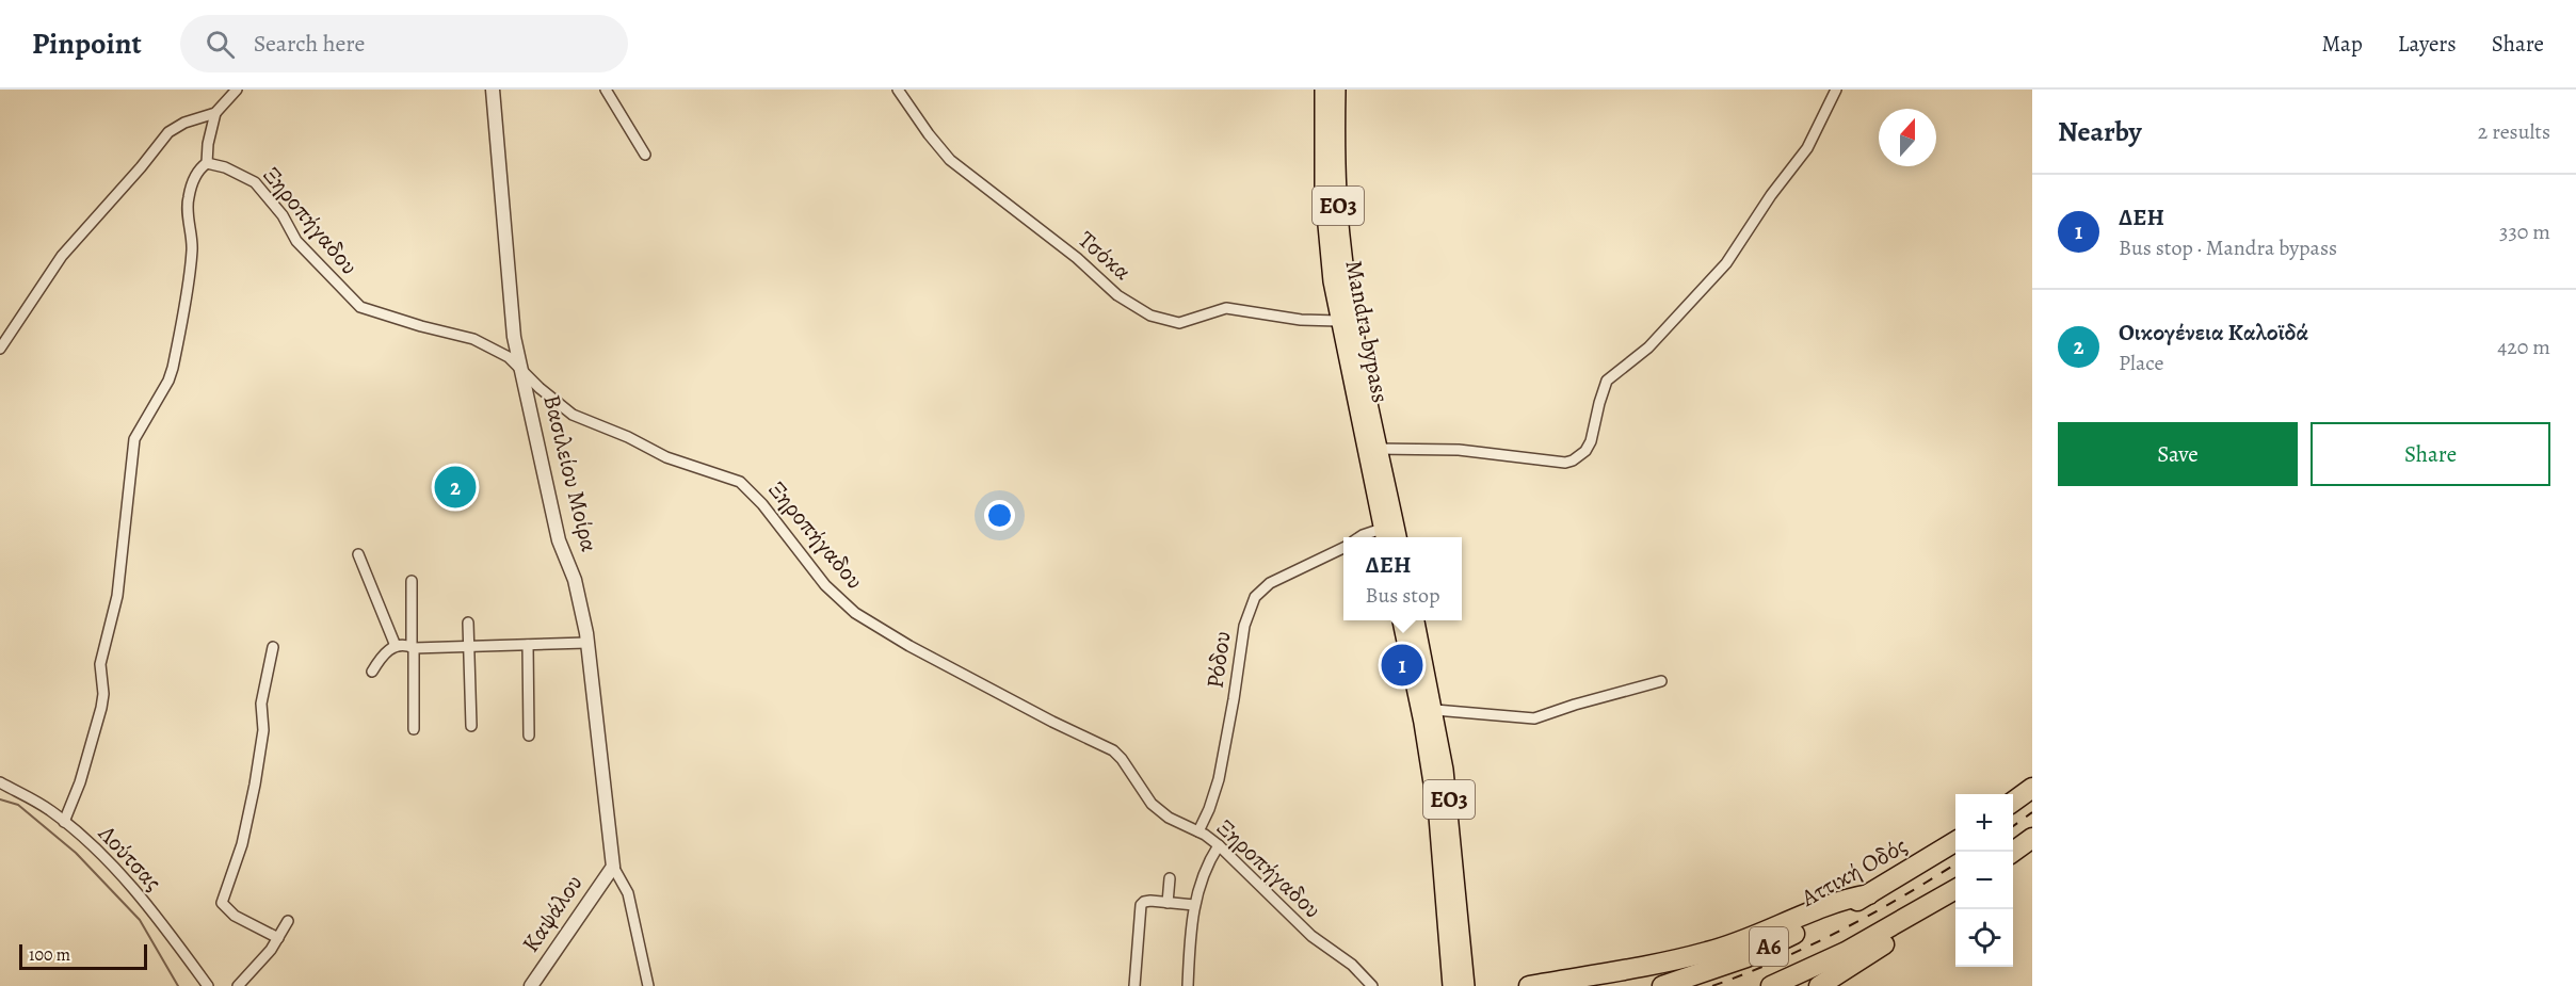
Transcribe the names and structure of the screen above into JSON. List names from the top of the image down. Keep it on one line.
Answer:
{"streets":{"highway":["Αττική Οδός","Α6"],"main road":["ΕΟ3","Mandra bypass"],"street":["Ξηροπήγαδου","Τσόκα","Βασιλείου Μοίρα","Ρόδου","Λούτσας","Καψάλου"]},"crossings":[["ΕΟ3","Mandra bypass"],["Ξηροπήγαδου","Βασιλείου Μοίρα"],["Ξηροπήγαδου","Ρόδου"],["Τσόκα","Mandra bypass"],["Βασιλείου Μοίρα","Καψάλου"]],"scale_bar":"100 m","north":"top","page":{"header":"Pinpoint","search":"Search here","nav":["Map","Layers","Share"],"heading":["Nearby","2 results"],"list":[{"mark":"1","name":"ΔΕΗ","note":"Bus stop · Mandra bypass","value":"330 m"},{"mark":"2","name":"Οικογένεια Καλοϊδά","note":"Place","value":"420 m"}],"buttons":["Save","Share"],"pins":["2","1"],"popup":["ΔΕΗ","Bus stop"],"map_buttons":["+","−"],"scale":"100 m"}}
